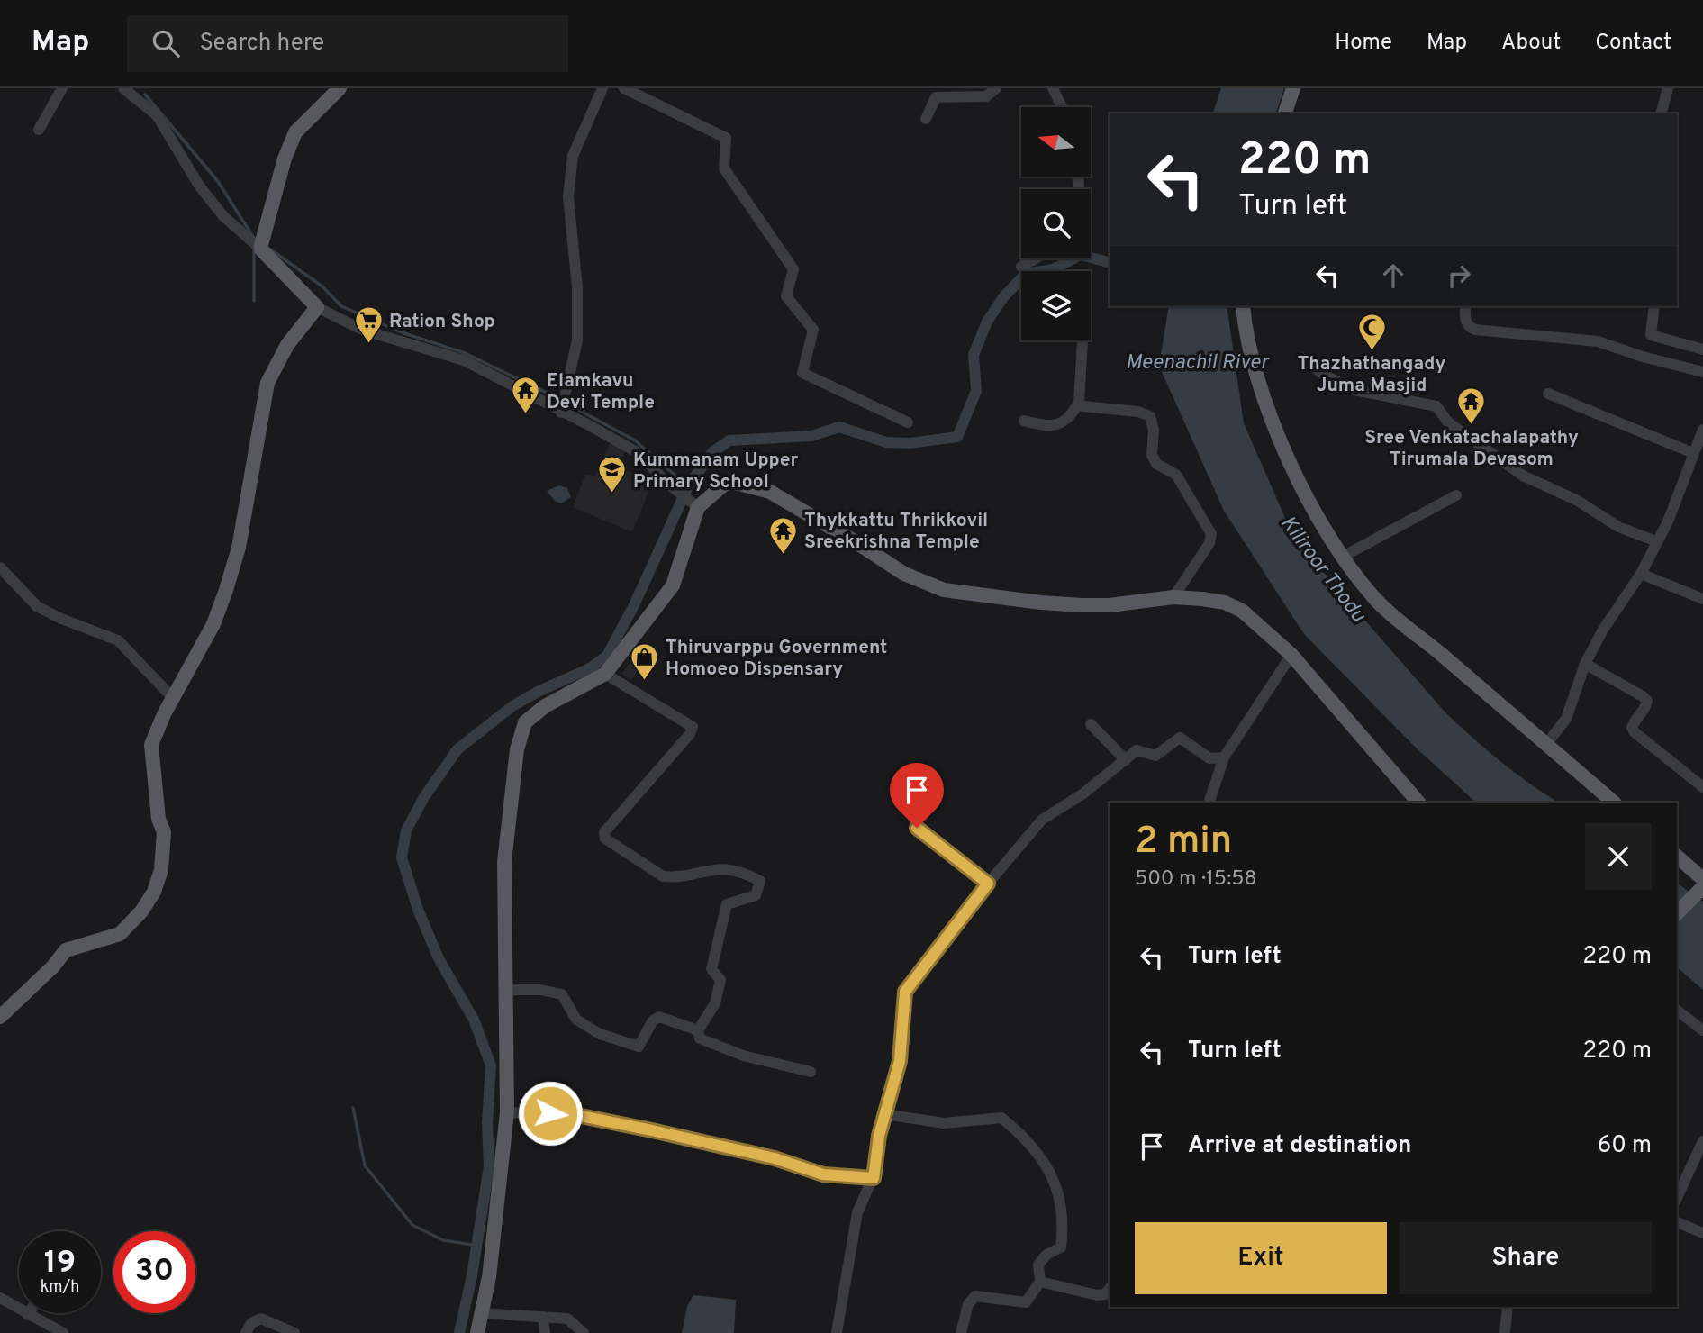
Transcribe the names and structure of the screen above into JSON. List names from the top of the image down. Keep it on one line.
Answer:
{"water":["Meenachil River","Kiliroor Thodu"],"places":{"supermarket":["Ration Shop"],"mosque":["Thazhathangady Juma Masjid"],"temple":["Elamkavu Devi Temple","Sree Venkatachalapathy Tirumala Devasom","Thykkattu Thrikkovil Sreekrishna Temple"],"school or university":["Kummanam Upper Primary School"],"shop":["Thiruvarppu Government Homoeo Dispensary"]},"north":"left","page":{"header":"Map","search":"Search here","nav":["Home","Map","About","Contact"],"turn":["220 m","Turn left"],"heading":["2 min","500 m · 15:58"],"list":[{"name":"Turn left","value":"220 m"},{"name":"Turn left","value":"220 m"},{"name":"Arrive at destination","value":"60 m"}],"buttons":["Exit","Share"],"speed":"19 km/h","limit":"30"}}
